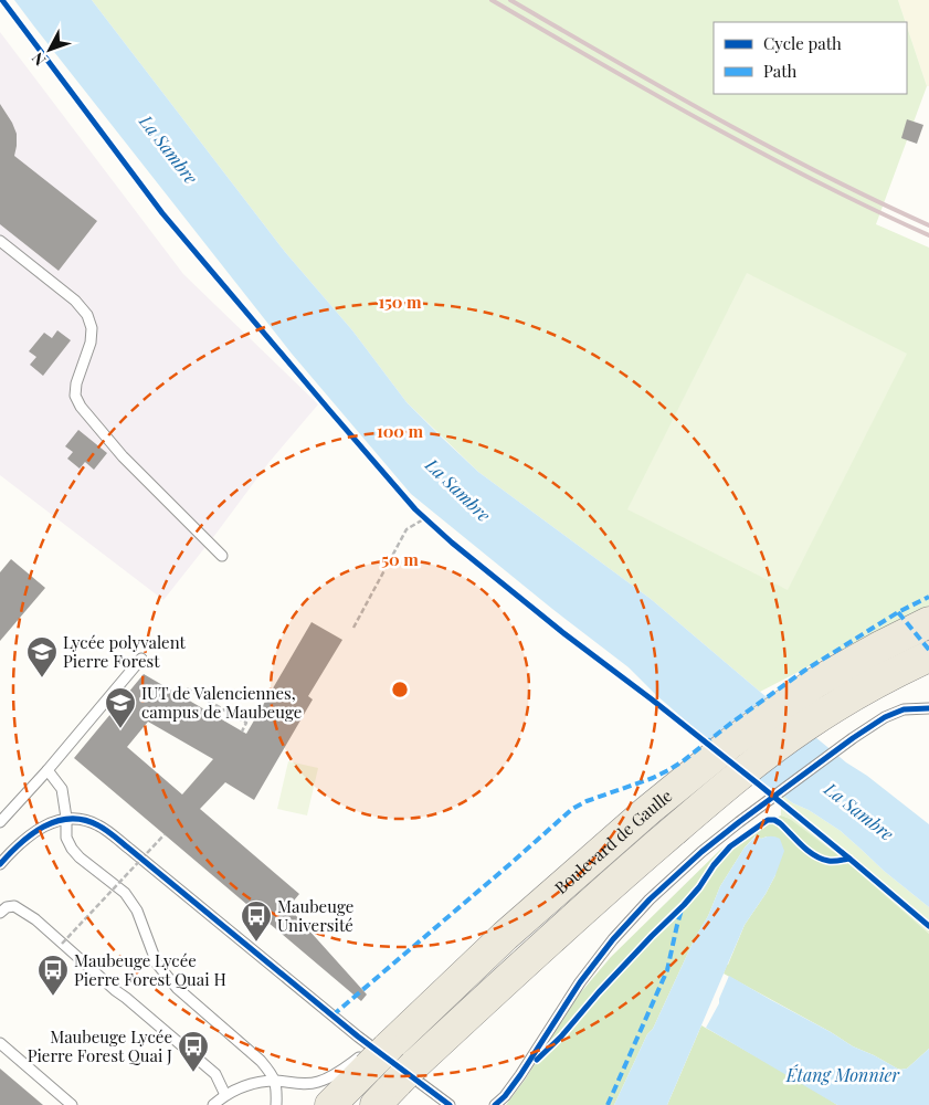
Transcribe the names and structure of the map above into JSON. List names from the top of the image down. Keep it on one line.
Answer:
{"streets":{"main road":["Boulevard de Gaulle"]},"water":["La Sambre","Étang Monnier"],"places":{"school or university":["Lycée polyvalent Pierre Forest","IUT de Valenciennes, campus de Maubeuge"],"bus stop":["Maubeuge Université","Maubeuge Lycée Pierre Forest Quai H","Maubeuge Lycée Pierre Forest Quai J"]},"legend":["Cycle path","Path"],"north":"bottom left","rings":["150 m","100 m","50 m"]}
